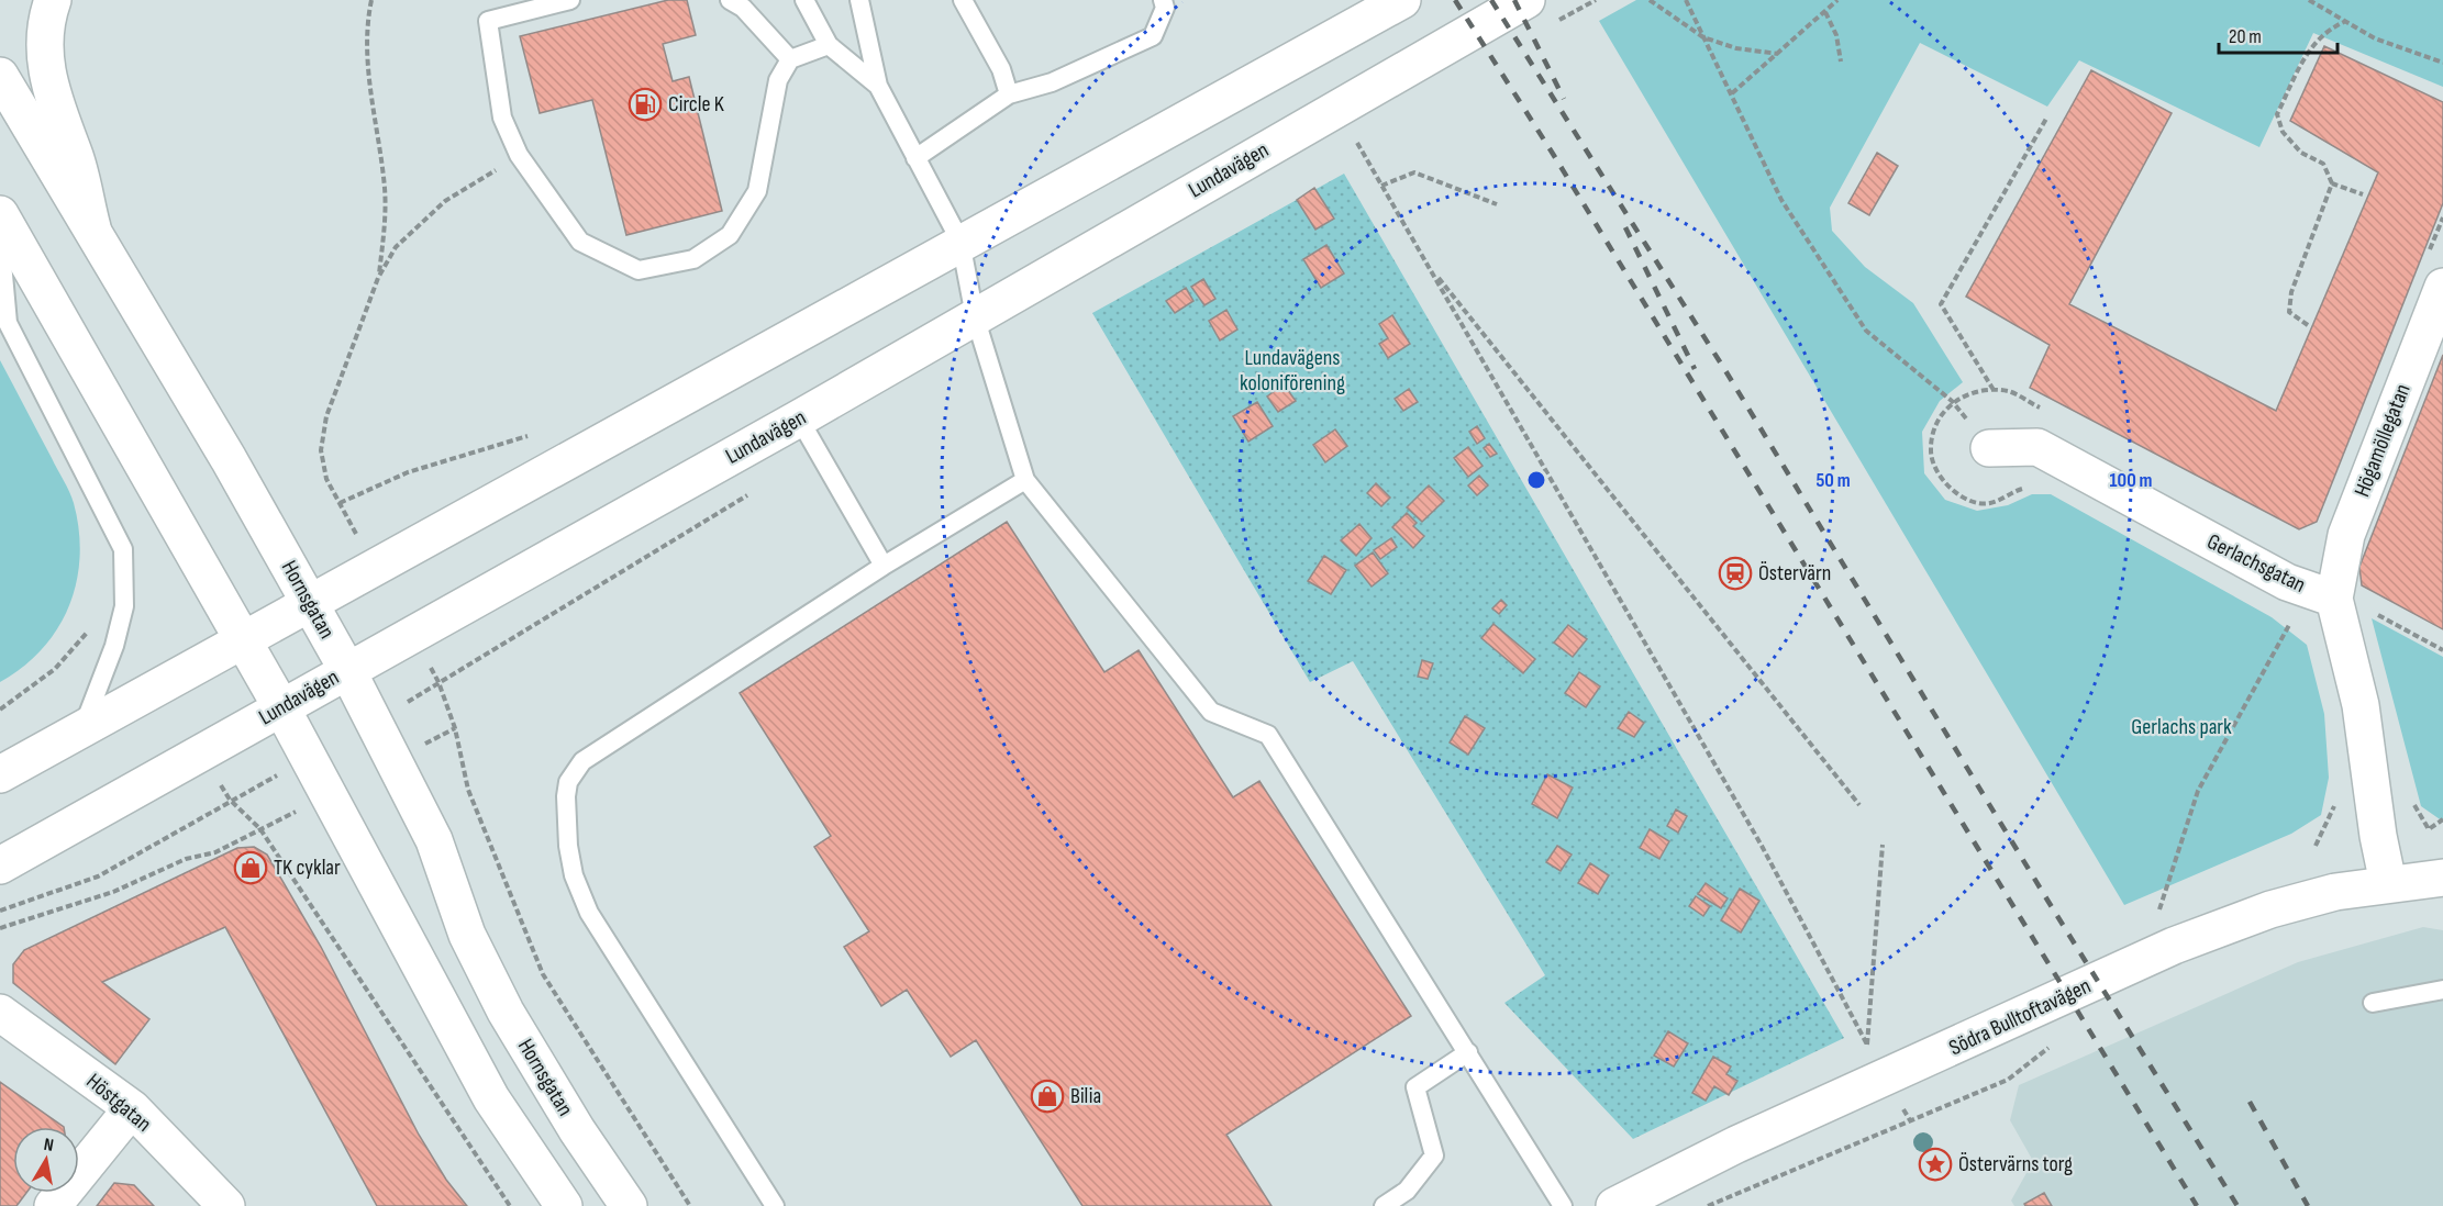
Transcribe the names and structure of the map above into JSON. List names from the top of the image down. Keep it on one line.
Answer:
{"streets":{"main road":["Lundavägen","Högamöllegatan","Gerlachsgatan","Hornsgatan","Södra Bulltoftavägen","Höstgatan"]},"crossings":[["Lundavägen","Hornsgatan"],["Högamöllegatan","Gerlachsgatan"]],"parks":["Lundavägens koloniförening","Gerlachs park"],"places":{"fuel station":["Circle K"],"station":["Östervärn"],"shop":["TK cyklar","Bilia"],"place":["Östervärns torg"]},"scale_bar":"20 m","north":"top","rings":["50 m","100 m"]}
